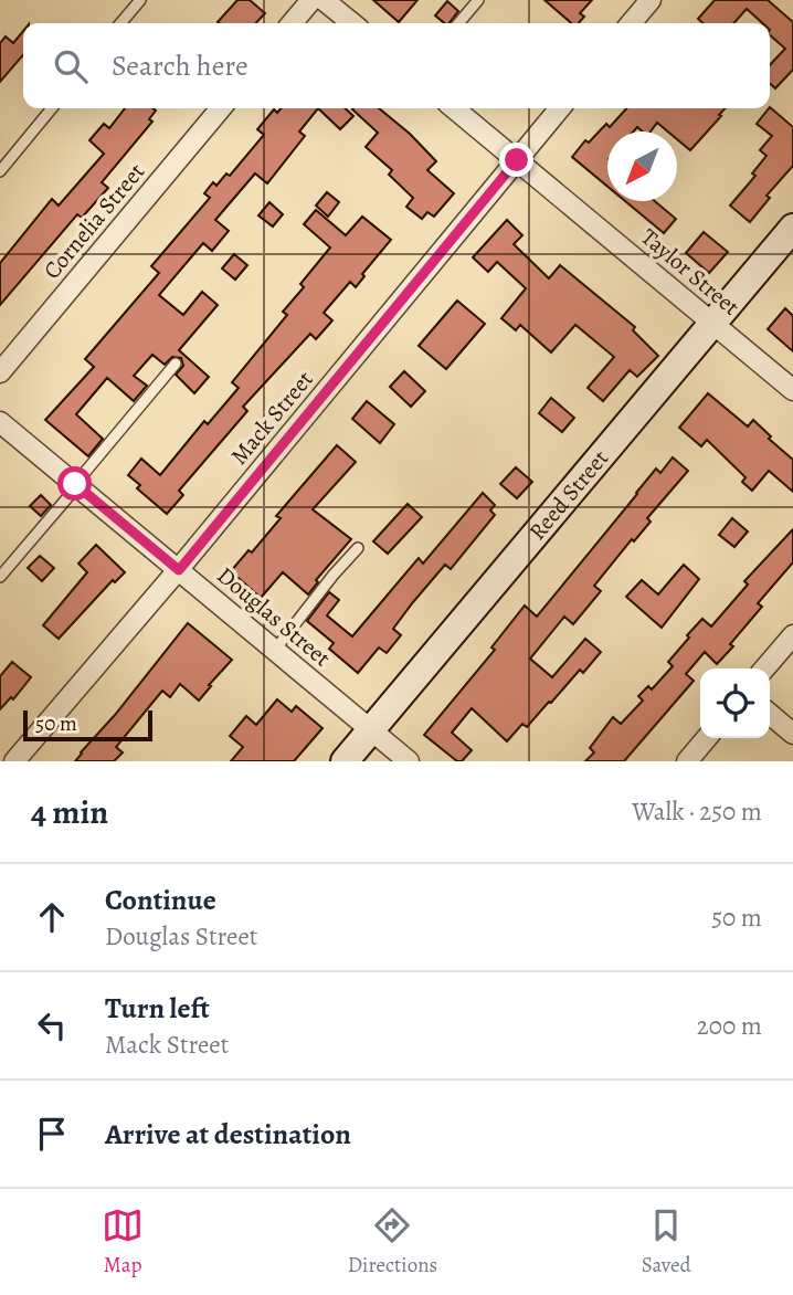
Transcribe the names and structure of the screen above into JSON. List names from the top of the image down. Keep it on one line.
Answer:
{"streets":{"street":["Cornelia Street","Taylor Street","Mack Street","Reed Street","Douglas Street"]},"crossings":[["Taylor Street","Mack Street"],["Taylor Street","Reed Street"],["Mack Street","Douglas Street"],["Reed Street","Douglas Street"]],"scale_bar":"50 m","north":"bottom left","page":{"search":"Search here","scale":"50 m","heading":["4 min","Walk · 250 m"],"list":[["Continue","Douglas Street","50 m"],["Turn left","Mack Street","200 m"],"Arrive at destination"],"nav":["Map","Directions","Saved"]}}
